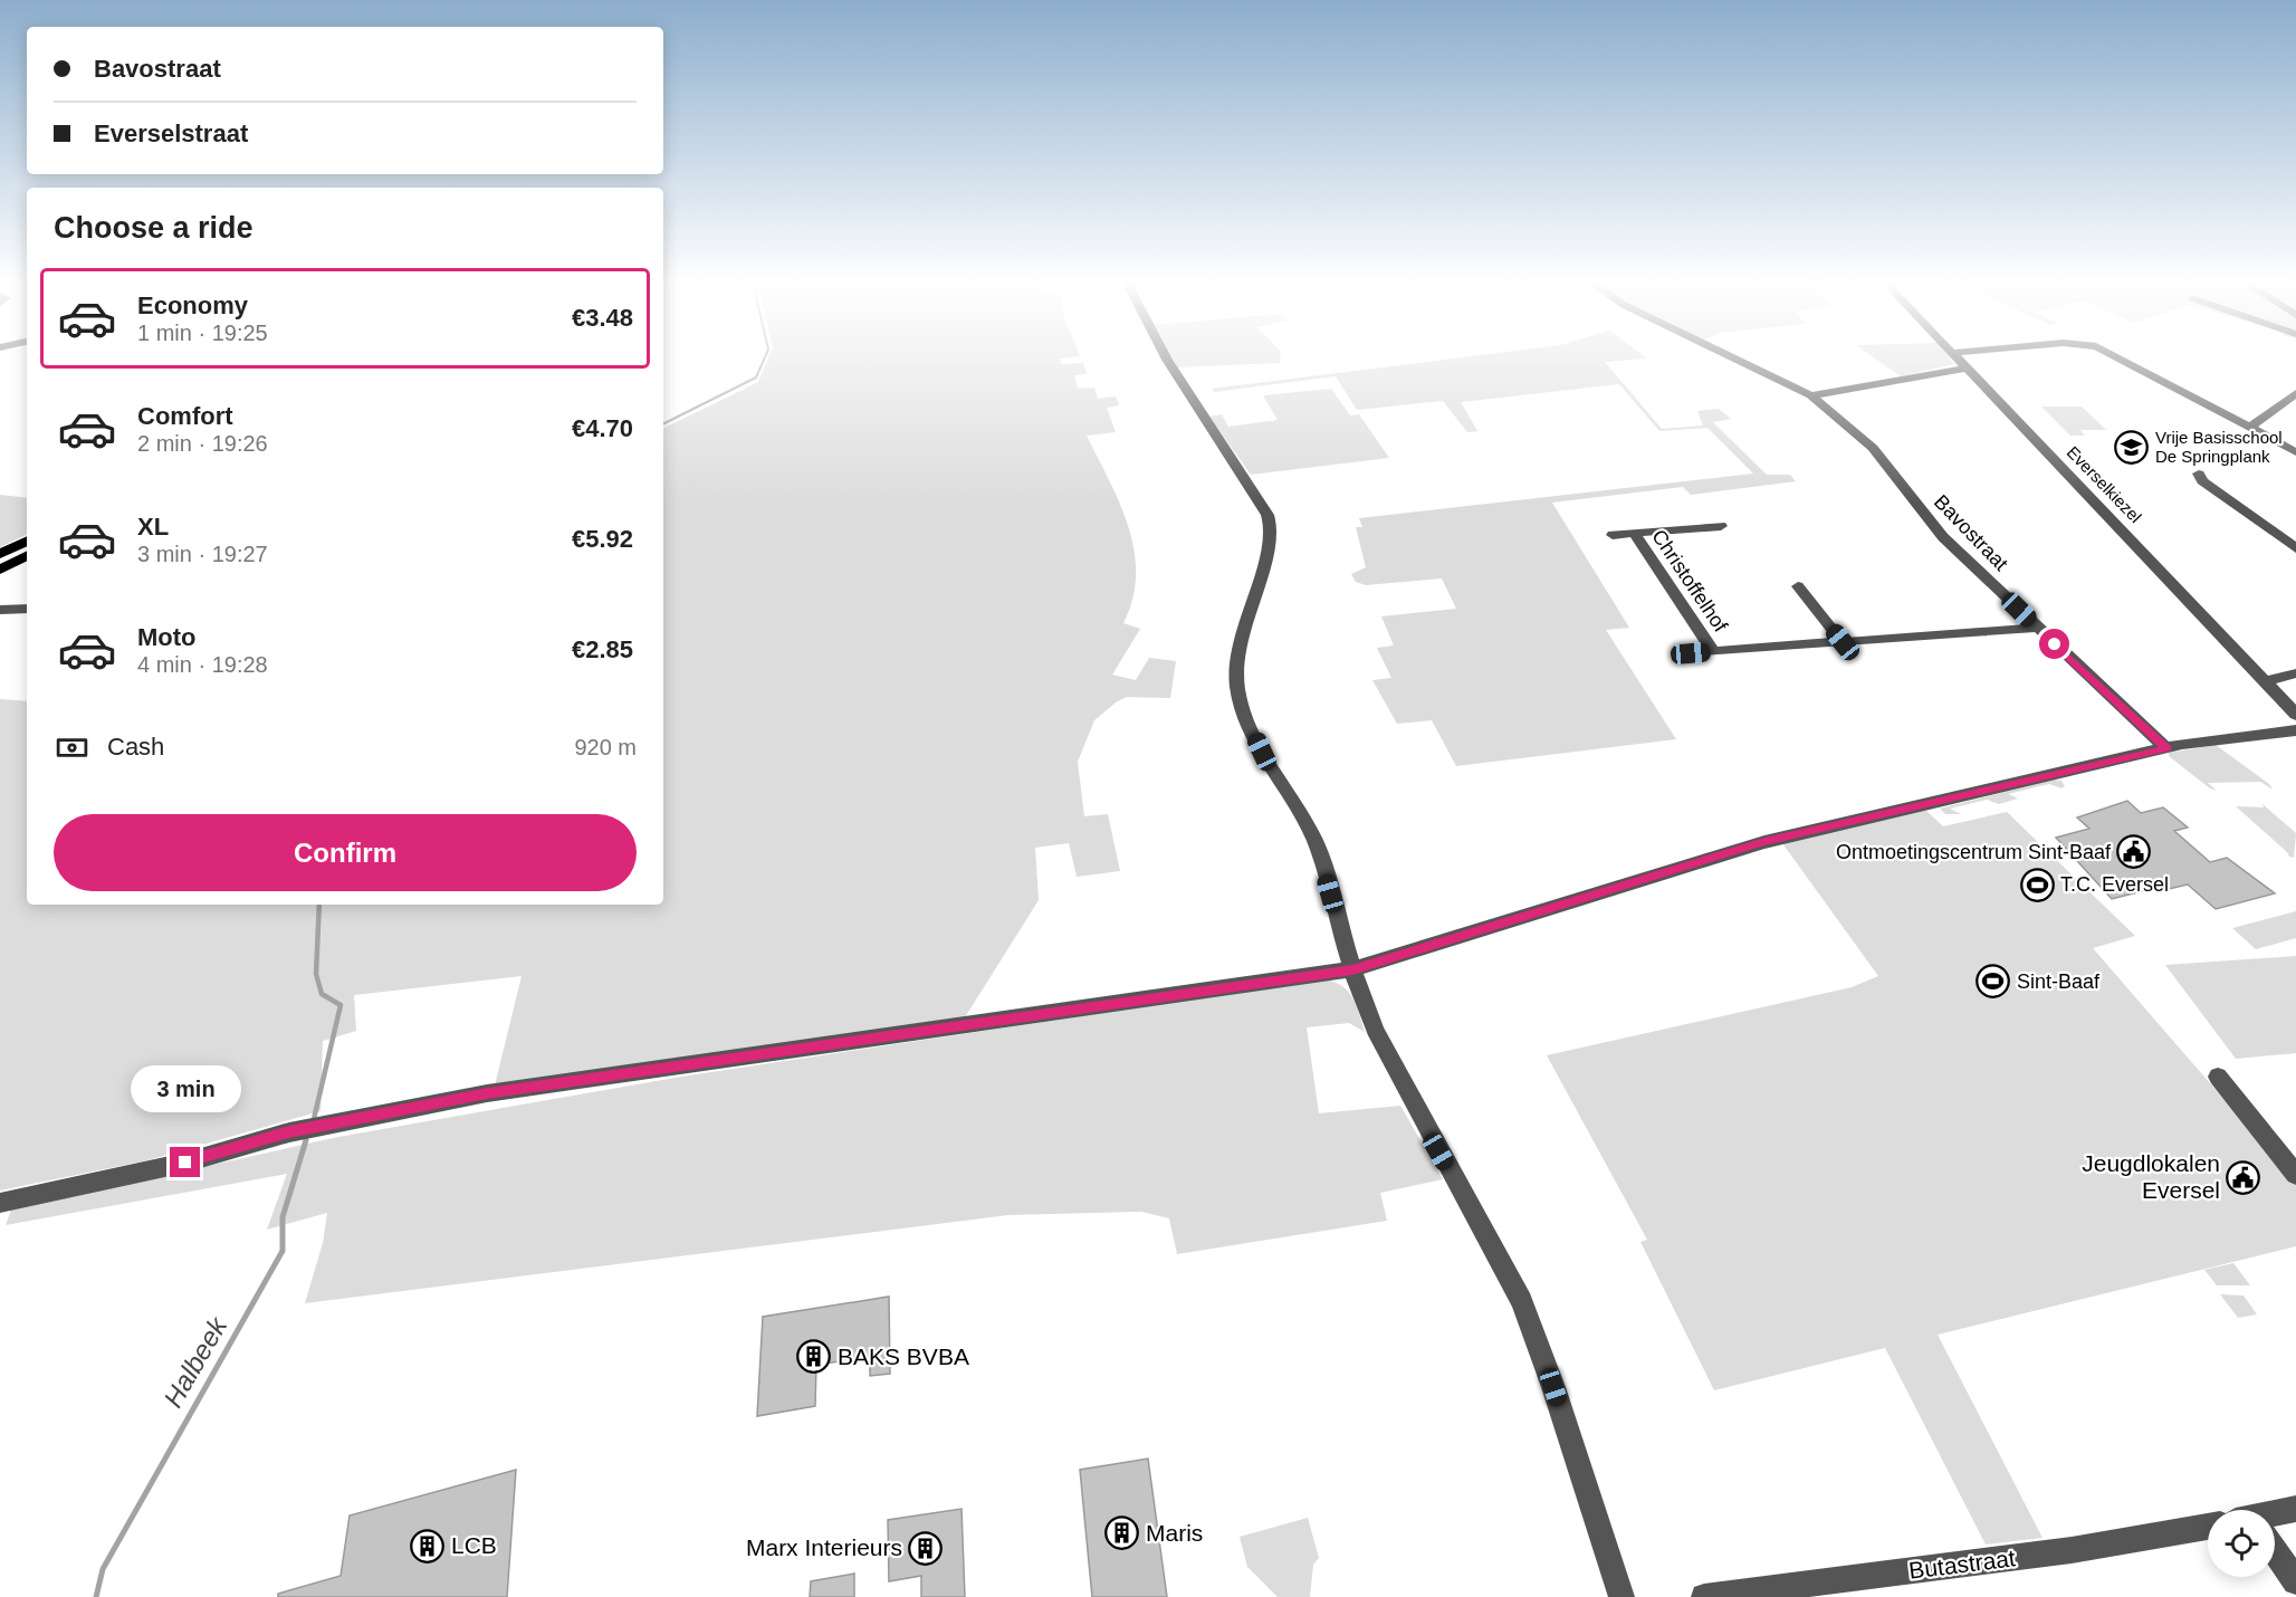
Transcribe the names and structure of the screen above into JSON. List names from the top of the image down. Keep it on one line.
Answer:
{"streets":{"street":["Everselkiezel","Bavostraat","Christoffelhof","Butastraat"]},"crossings":[["Bavostraat","Christoffelhof"]],"water":["Halbeek"],"places":{"school or university":["Vrije Basisschool De Springplank"],"public building":["Ontmoetingscentrum Sint-Baaf","Jeugdlokalen Eversel"],"sports":["T.C. Eversel","Sint-Baaf"],"building":["BAKS BVBA","Maris","LCB","Marx Interieurs"]},"page":{"banner":["Bavostraat","Everselstraat"],"heading":"Choose a ride","list":[{"name":"Economy","note":"1 min · 19:25","value":"€3.48"},{"name":"Comfort","note":"2 min · 19:26","value":"€4.70"},{"name":"XL","note":"3 min · 19:27","value":"€5.92"},{"name":"Moto","note":"4 min · 19:28","value":"€2.85"}],"pay":["Cash","920 m"],"buttons":"Confirm","bubble":"3 min"}}
